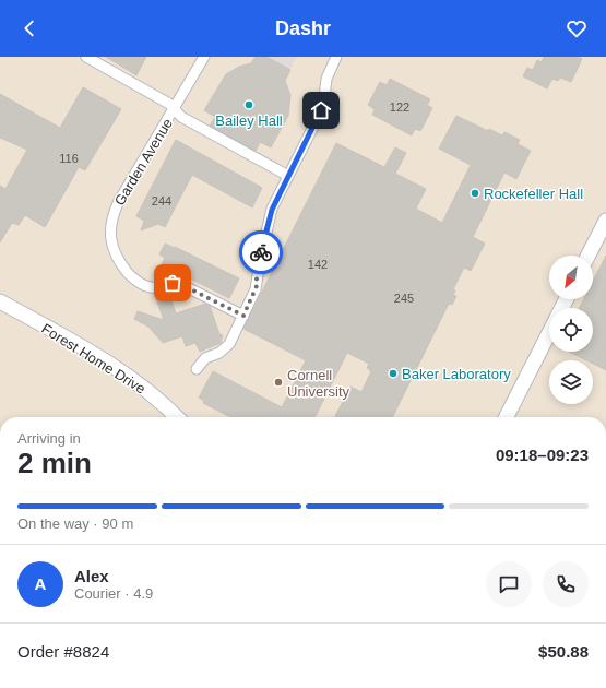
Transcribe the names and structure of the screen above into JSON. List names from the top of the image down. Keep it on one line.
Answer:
{"streets":{"street":["Garden Avenue","Forest Home Drive"]},"places":["Bailey Hall","Rockefeller Hall","Baker Laboratory","Cornell University"],"house_numbers":["122","116","244","142","245"],"north":"bottom left","page":{"header":"Dashr","heading":["2 min","Arriving in","09:18–09:23"],"panel":["Alex","Courier · 4.9","Order #8824","$50.88"],"bar":"On the way · 90 m","round":"A"}}
